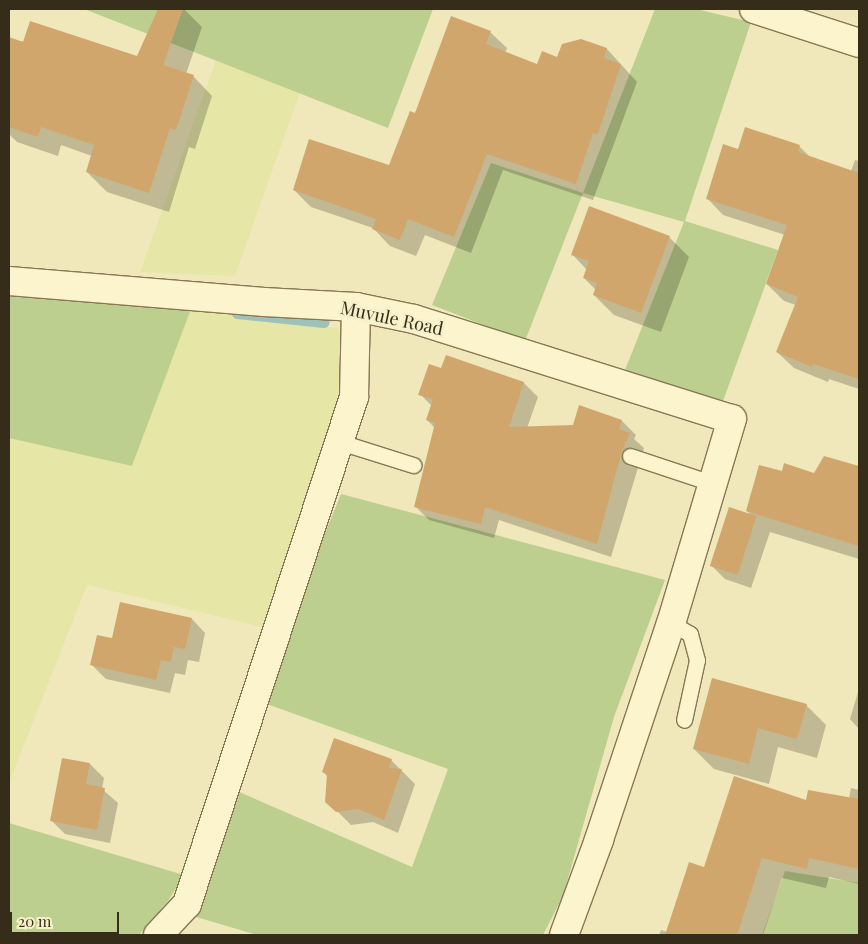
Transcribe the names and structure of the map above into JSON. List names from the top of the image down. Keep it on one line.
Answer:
{"streets":{"street":["Muvule Road"]},"scale_bar":"20 m"}
